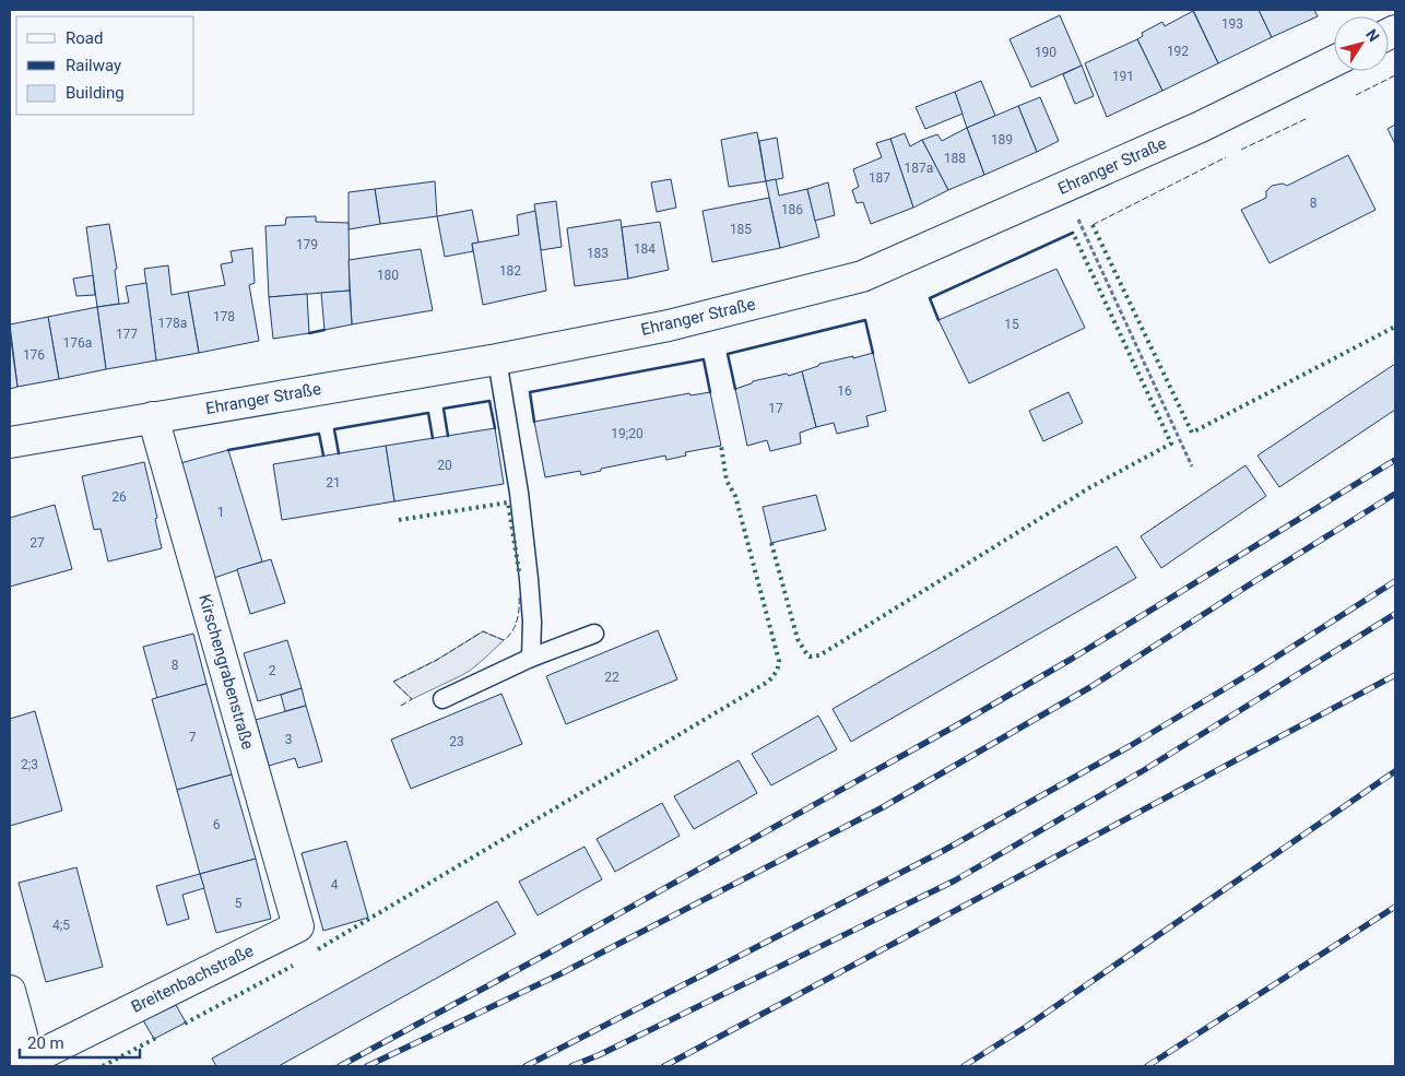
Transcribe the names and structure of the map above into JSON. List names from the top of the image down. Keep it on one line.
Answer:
{"streets":{"street":["Ehranger Straße","Kirschengrabenstraße","Breitenbachstraße"]},"crossings":[["Ehranger Straße","Kirschengrabenstraße"],["Kirschengrabenstraße","Breitenbachstraße"]],"house_numbers":["193","192","190","191","189","188","187a","187","8","186","185","179","184","183","182","180","178","178a","15","177","176a","176","16","17","19;20","20","21","26","1","27","8","2","22","7","3","23","2;3","6","4","5","4;5"],"legend":["Road","Railway","Building"],"scale_bar":"20 m","north":"top right"}
